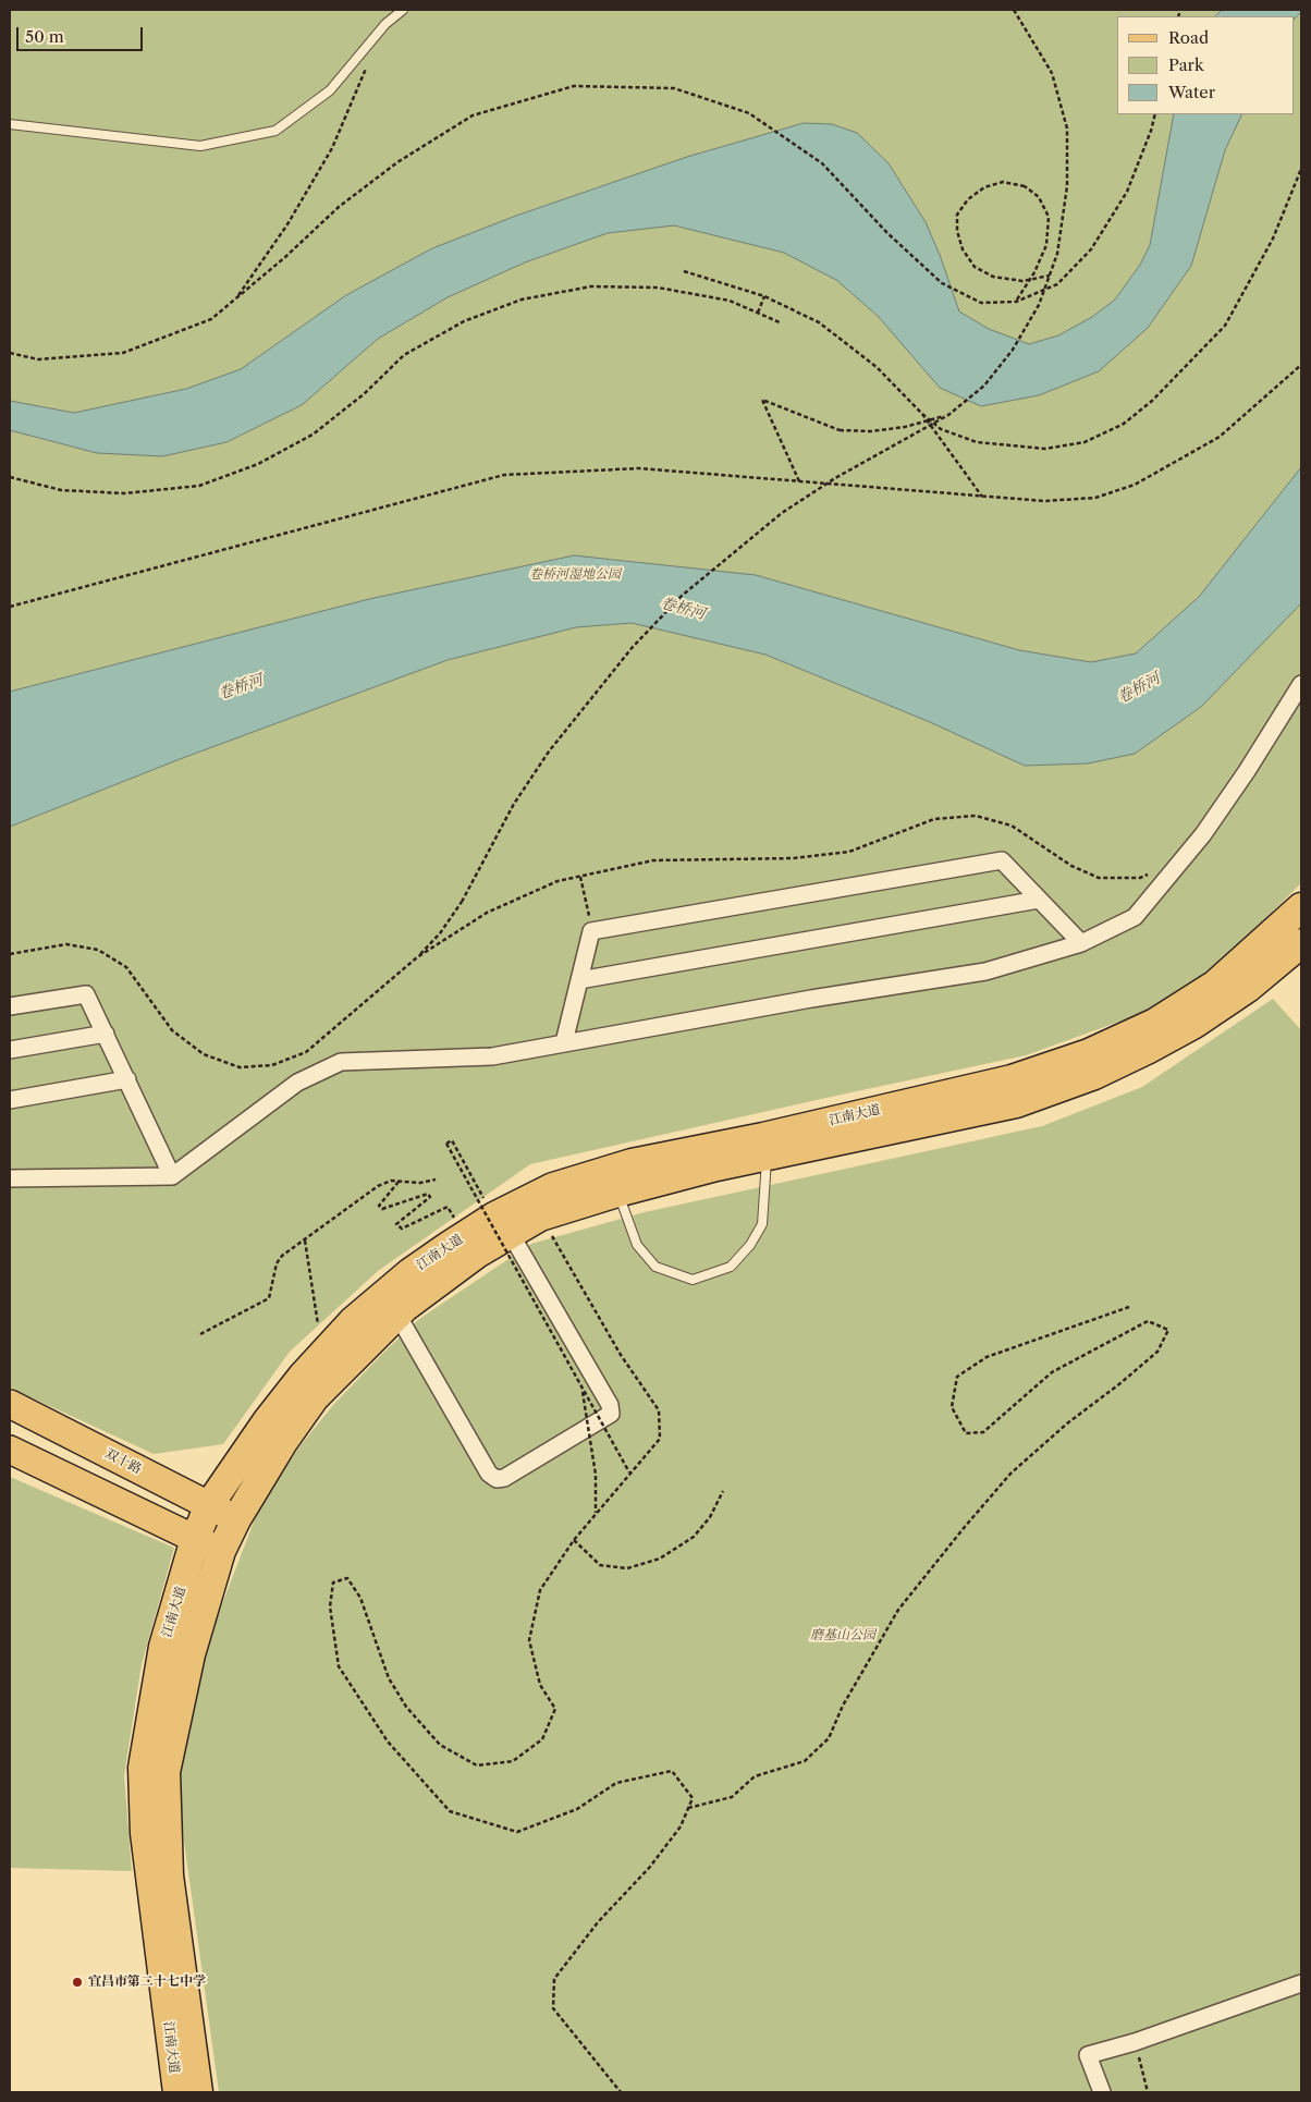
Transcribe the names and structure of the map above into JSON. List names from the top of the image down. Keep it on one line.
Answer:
{"streets":{"highway":["江南大道"],"main road":["双十路"]},"crossings":[["江南大道","双十路"]],"water":["卷桥河"],"parks":["卷桥河湿地公园","磨基山公园"],"places":["宜昌市第二十七中学"],"legend":["Road","Park","Water"],"scale_bar":"50 m"}
